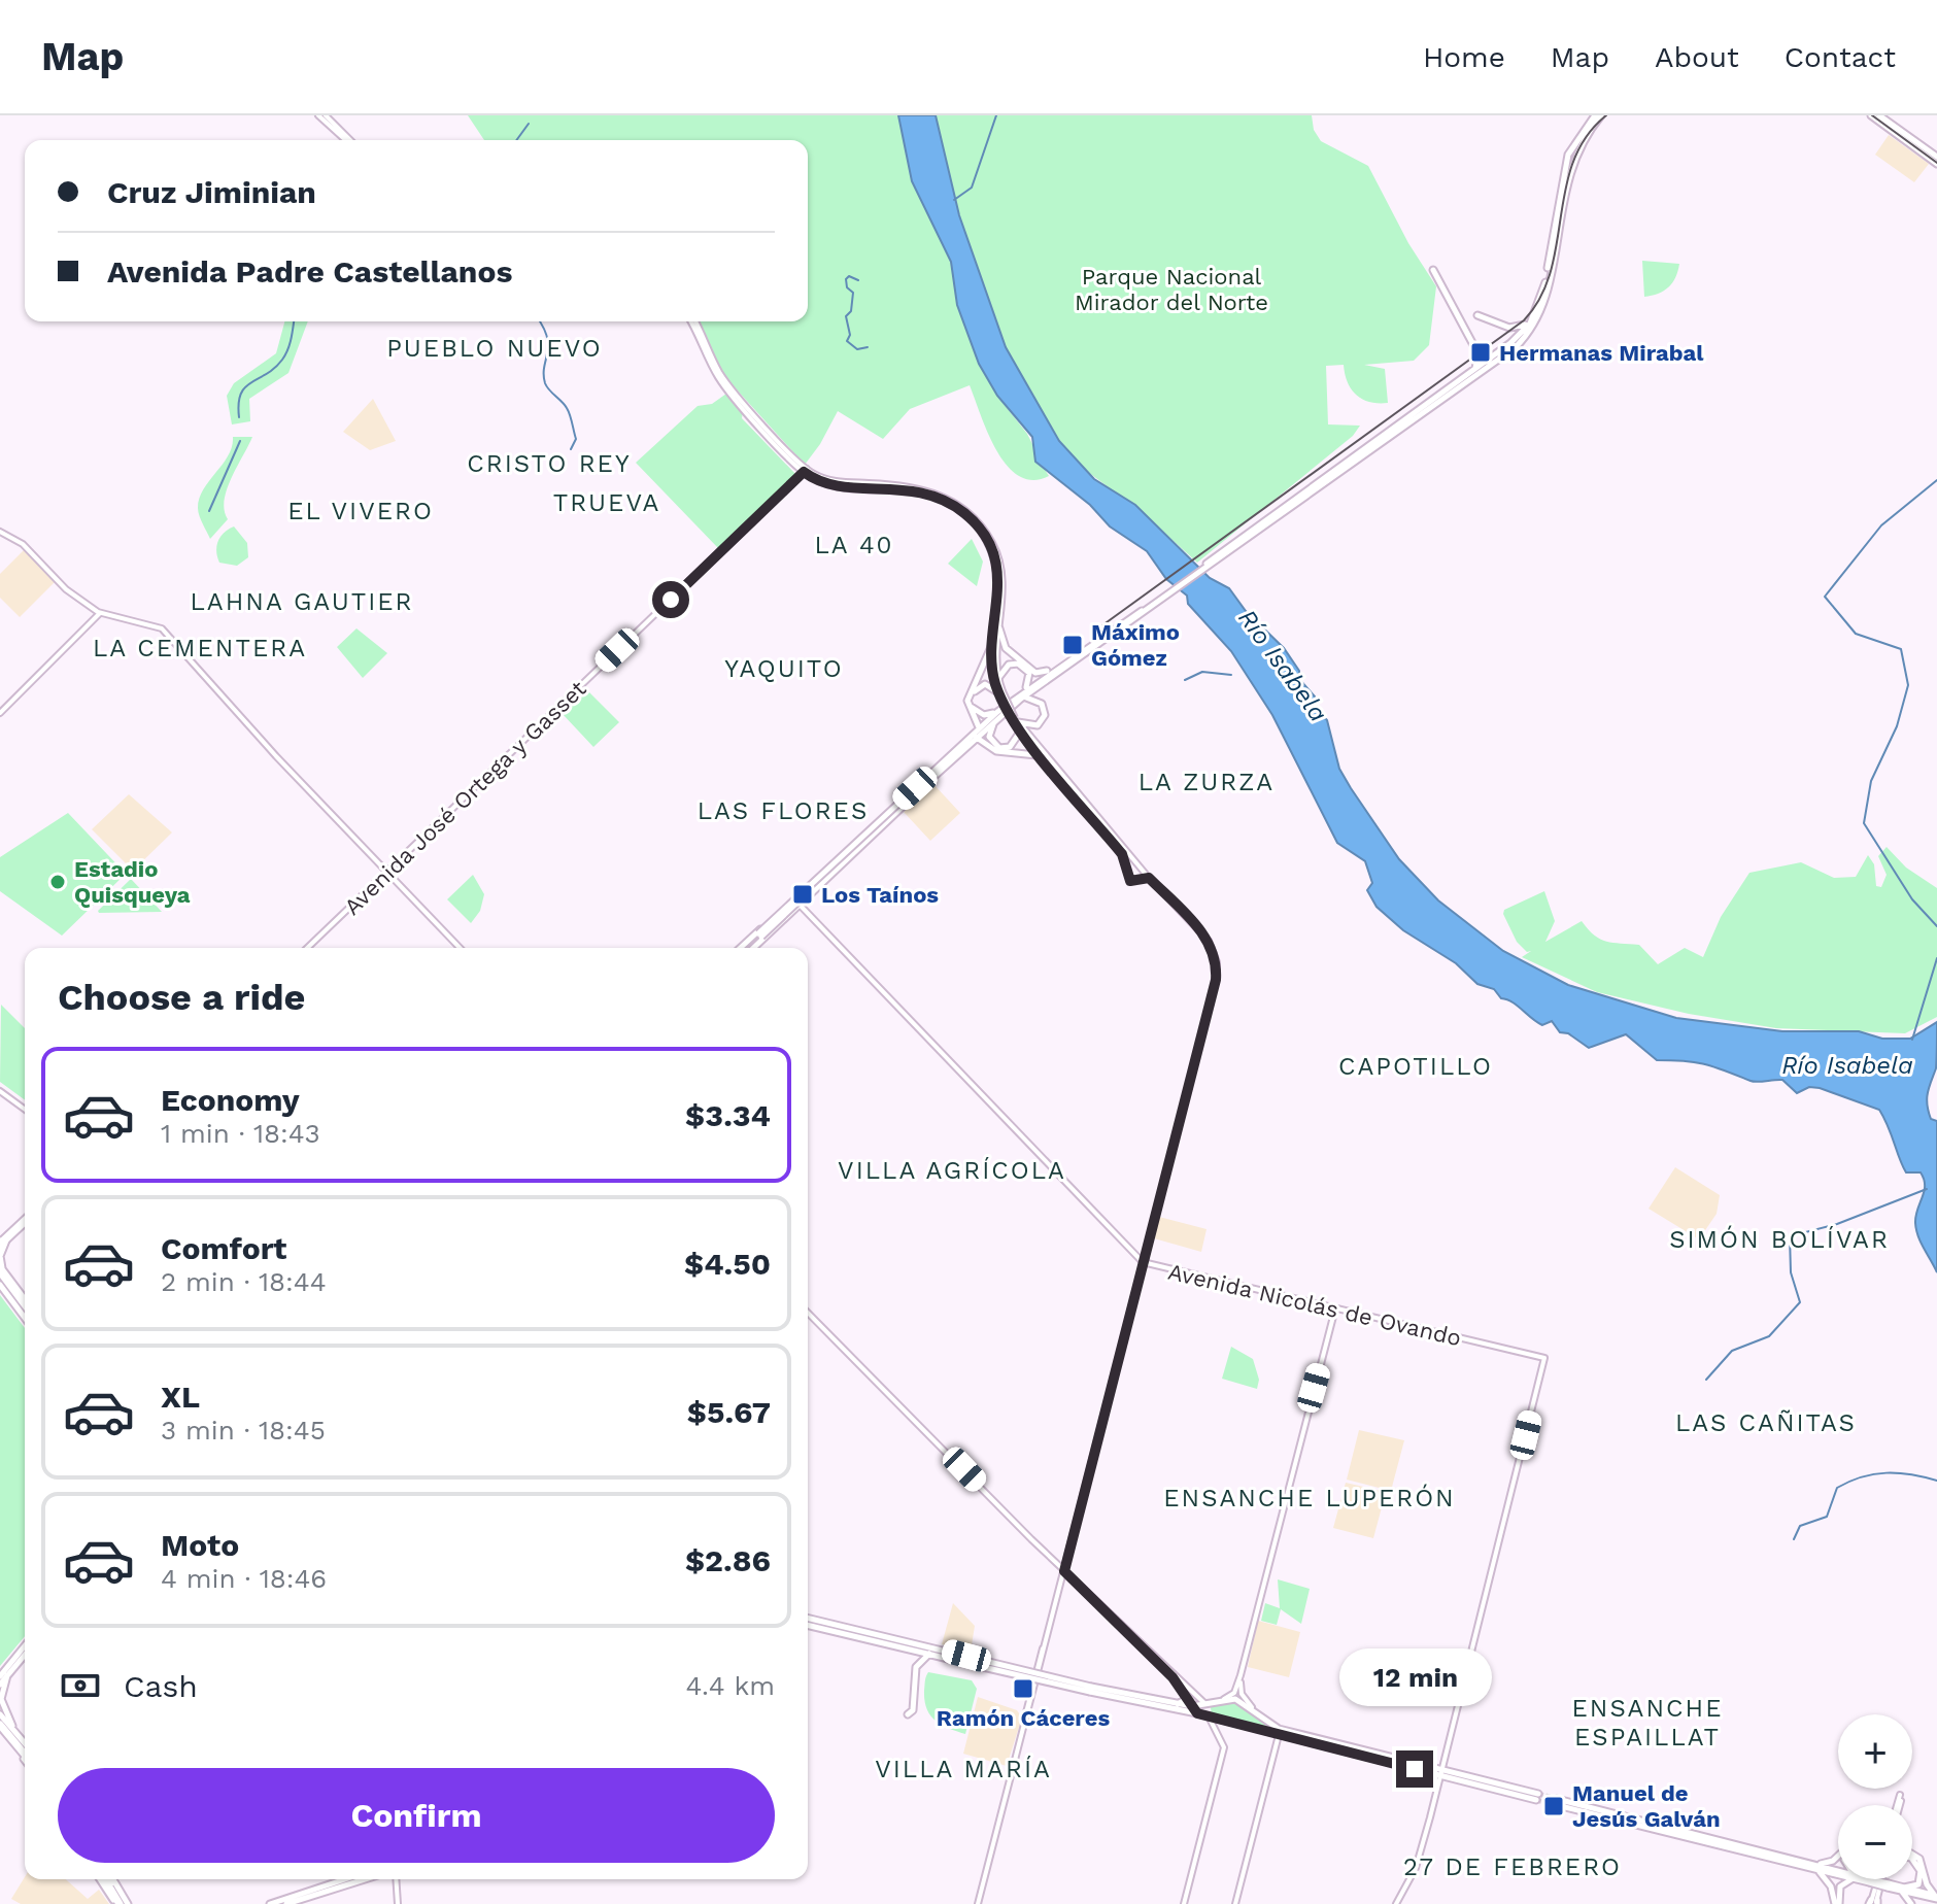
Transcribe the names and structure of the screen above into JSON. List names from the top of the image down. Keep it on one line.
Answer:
{"streets":{"main road":["Avenida José Ortega y Gasset","Avenida Nicolás de Ovando"]},"districts":["PUEBLO NUEVO","CRISTO REY","TRUEVA","EL VIVERO","LA 40","LAHNA GAUTIER","LA CEMENTERA","YAQUITO","LA ZURZA","LAS FLORES","CAPOTILLO","VILLA AGRÍCOLA","SIMÓN BOLÍVAR","LAS CAÑITAS","ENSANCHE LUPERÓN","ENSANCHE ESPAILLAT","VILLA MARÍA","27 DE FEBRERO"],"water":["Río Isabela"],"parks":["Parque Nacional Mirador del Norte"],"places":{"transit":["Hermanas Mirabal","Máximo Gómez","Los Taínos","Ramón Cáceres","Manuel de Jesús Galván"],"other":["Estadio Quisqueya"]},"page":{"header":"Map","nav":["Home","Map","About","Contact"],"banner":["Cruz Jiminian","Avenida Padre Castellanos"],"heading":"Choose a ride","list":[{"name":"Economy","note":"1 min · 18:43","value":"$3.34"},{"name":"Comfort","note":"2 min · 18:44","value":"$4.50"},{"name":"XL","note":"3 min · 18:45","value":"$5.67"},{"name":"Moto","note":"4 min · 18:46","value":"$2.86"}],"pay":["Cash","4.4 km"],"bubble":"12 min","map_buttons":["+","−"],"buttons":"Confirm"}}
